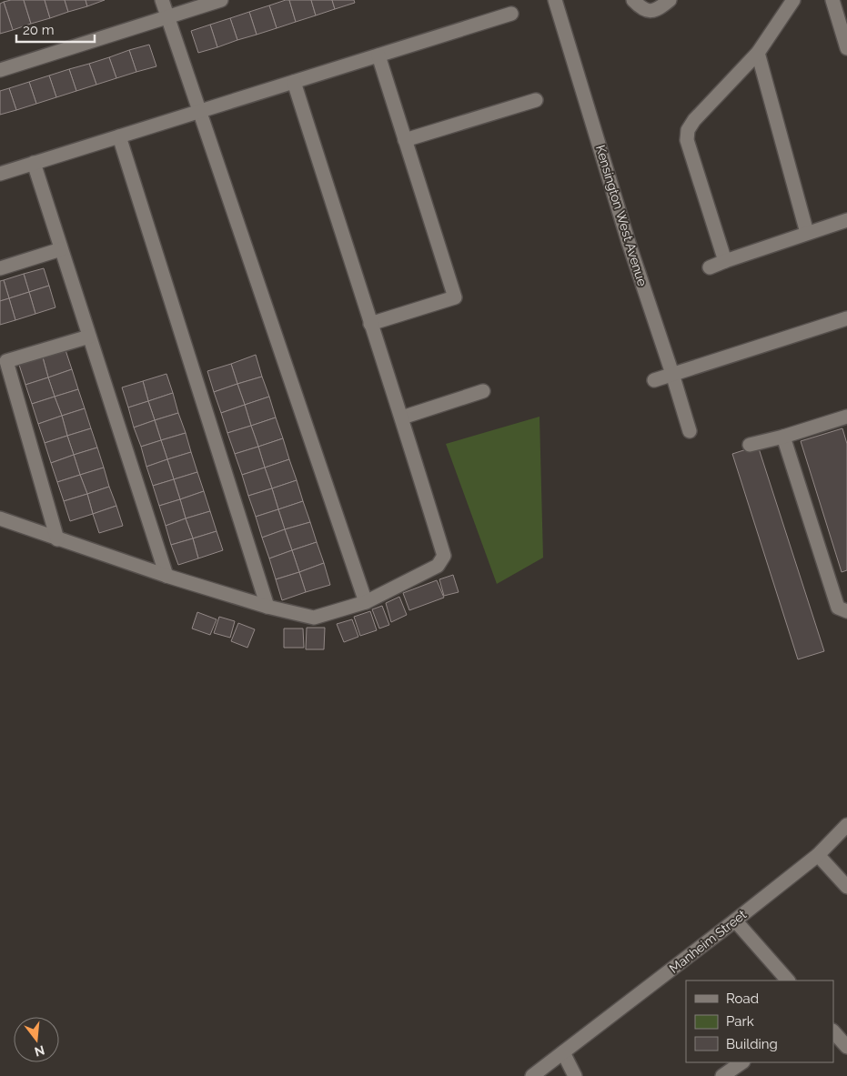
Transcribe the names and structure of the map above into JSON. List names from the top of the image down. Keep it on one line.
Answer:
{"streets":{"street":["Kensington West Avenue","Manheim Street"]},"legend":["Road","Park","Building"],"scale_bar":"20 m","north":"bottom"}
